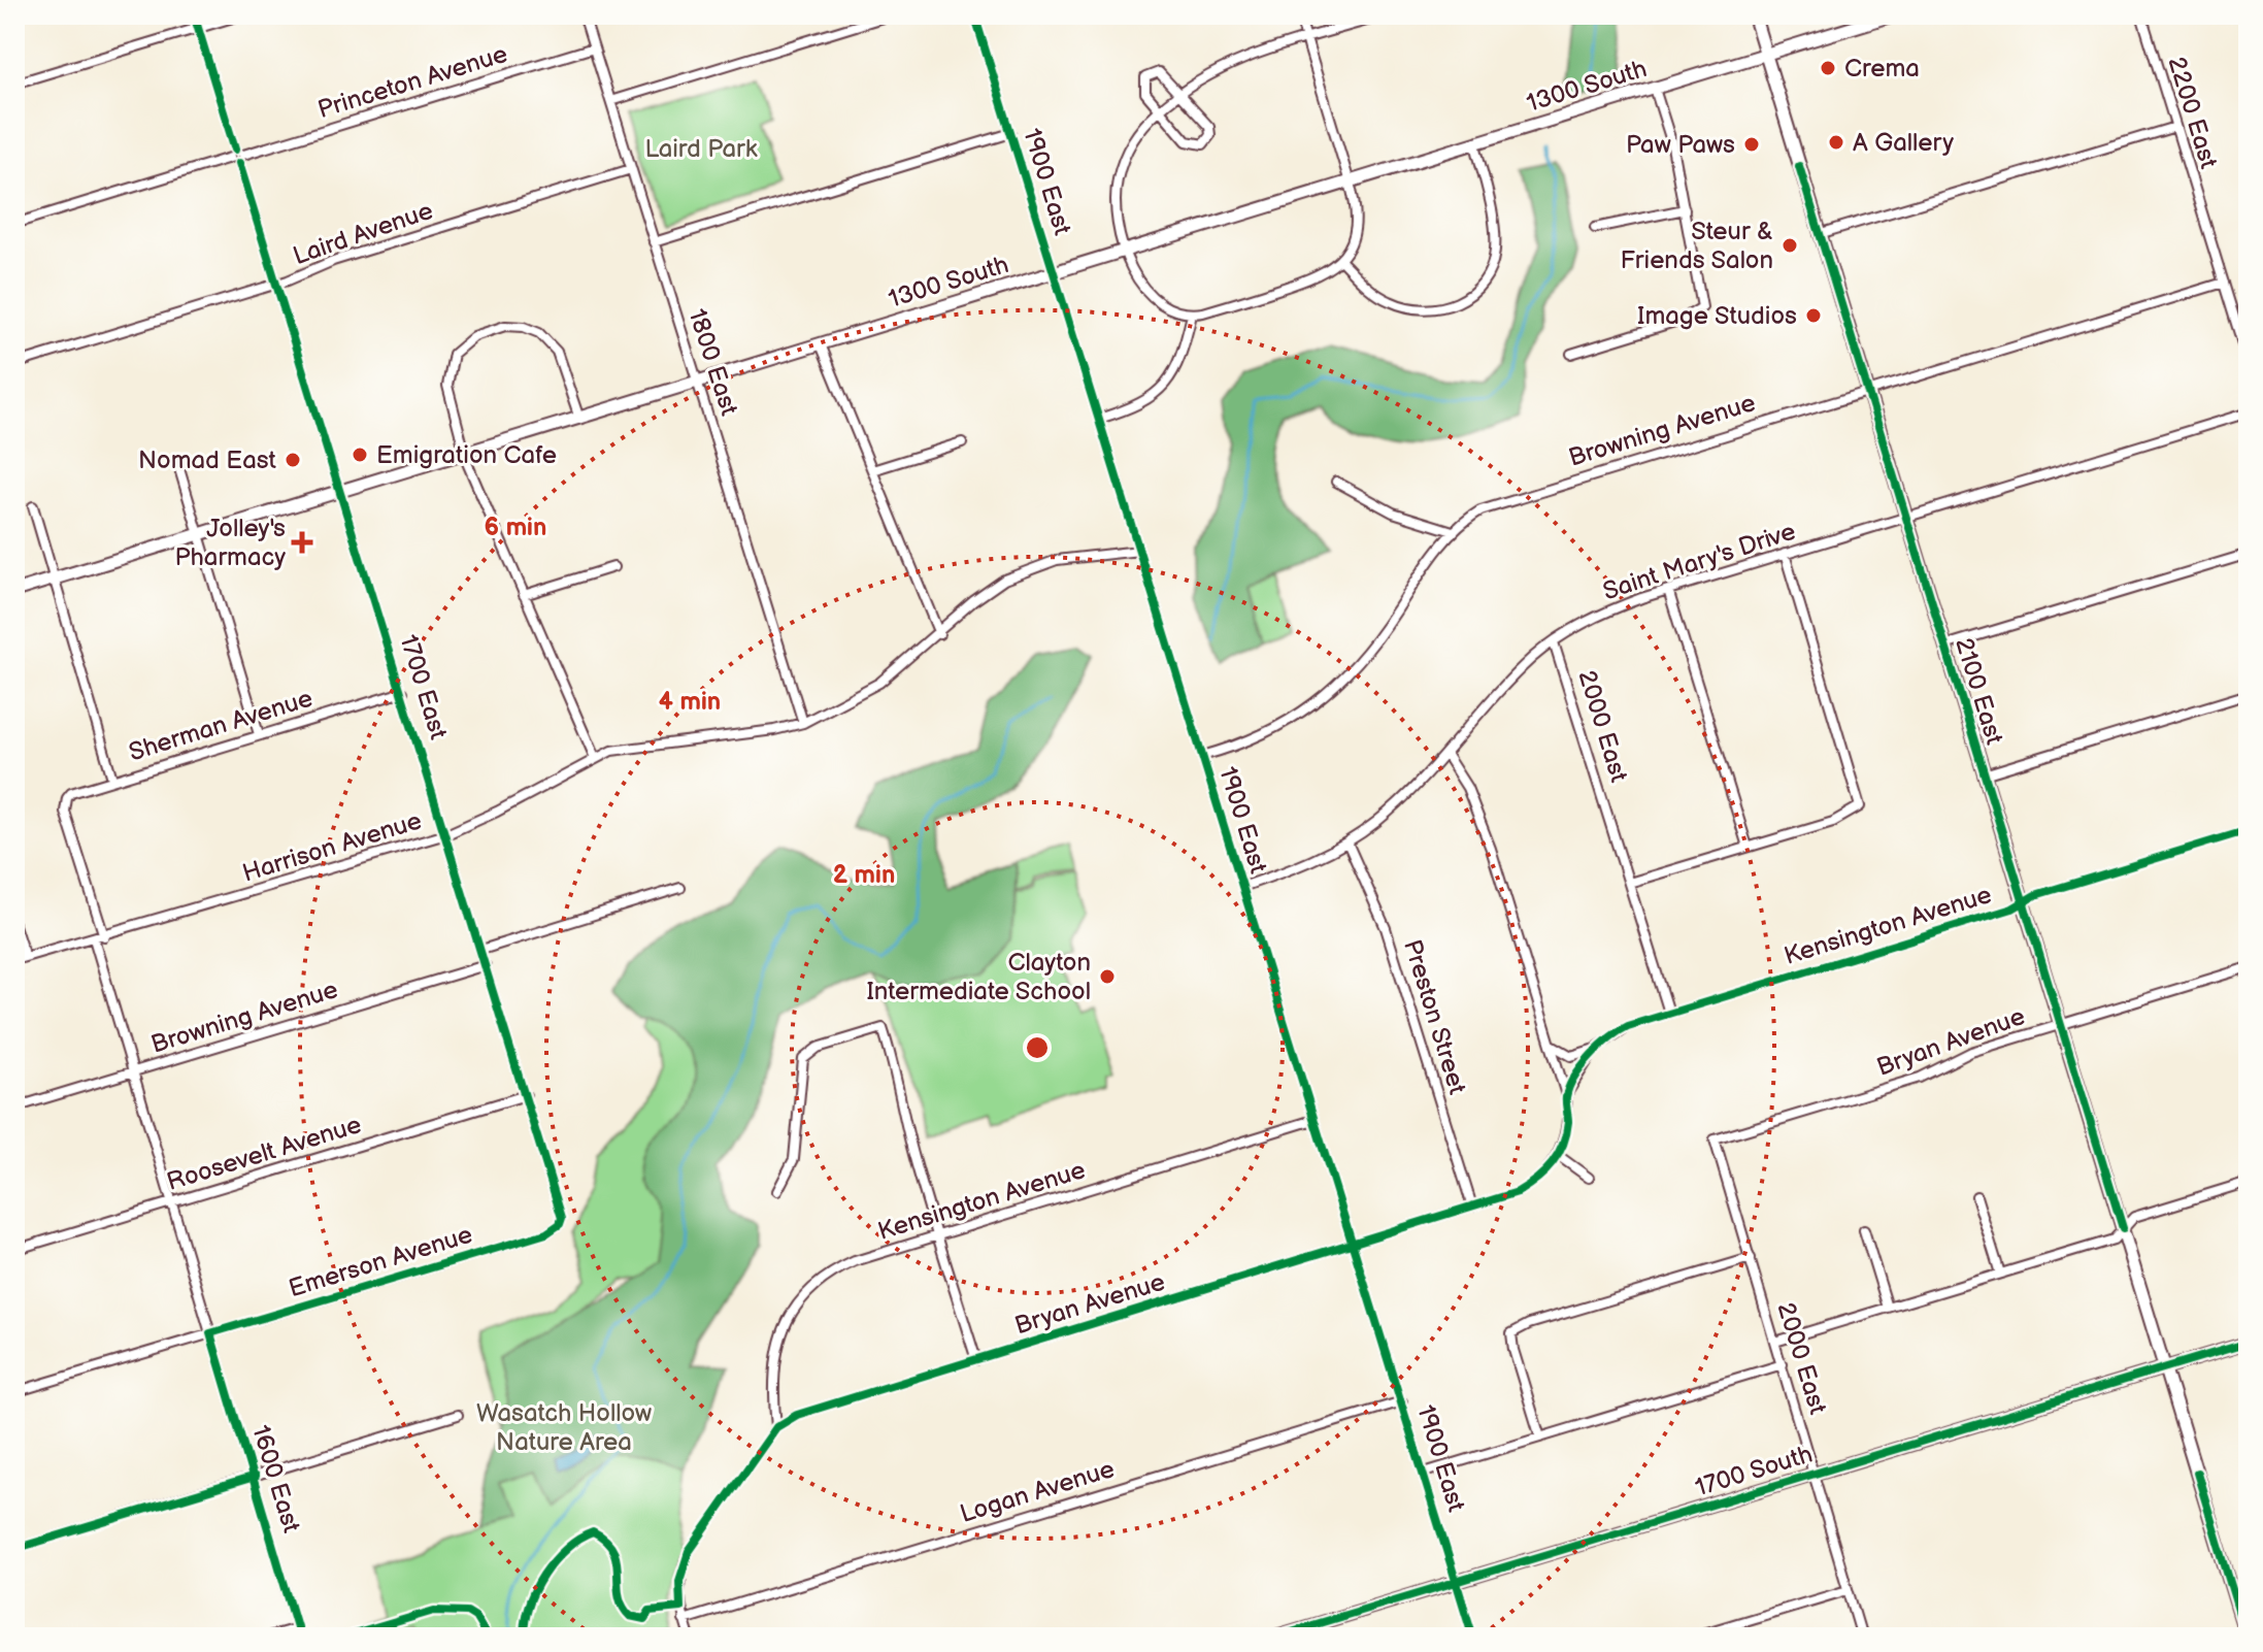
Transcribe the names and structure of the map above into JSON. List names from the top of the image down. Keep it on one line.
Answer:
{"streets":{"street":["Princeton Avenue","1300 South","2200 East","1900 East","Laird Avenue","1800 East","Browning Avenue","Saint Mary's Drive","1700 East","2100 East","Sherman Avenue","2000 East","Harrison Avenue","Kensington Avenue","Preston Street","Bryan Avenue","Roosevelt Avenue","Emerson Avenue","1700 South","1600 East","Logan Avenue"]},"crossings":[["Princeton Avenue","1800 East"],["Princeton Avenue","1700 East"],["1300 South","1900 East"],["1300 South","1800 East"],["1300 South","1700 East"],["1300 South","2100 East"],["2200 East","Browning Avenue"],["1900 East","Browning Avenue"],["1900 East","Saint Mary's Drive"],["1900 East","Harrison Avenue"],["1900 East","Kensington Avenue"],["1900 East","Bryan Avenue"],["1900 East","1700 South"],["1900 East","Logan Avenue"],["Laird Avenue","1800 East"],["Laird Avenue","1700 East"],["1800 East","Harrison Avenue"],["Browning Avenue","1700 East"],["Browning Avenue","2100 East"],["Browning Avenue","1600 East"],["Saint Mary's Drive","2100 East"],["Saint Mary's Drive","2000 East"],["Saint Mary's Drive","Preston Street"],["1700 East","Sherman Avenue"],["1700 East","Harrison Avenue"],["1700 East","Roosevelt Avenue"],["1700 East","Emerson Avenue"],["2100 East","Kensington Avenue"],["2100 East","Bryan Avenue"],["2100 East","1700 South"],["Sherman Avenue","Harrison Avenue"],["2000 East","Kensington Avenue"],["2000 East","Bryan Avenue"],["2000 East","1700 South"],["Harrison Avenue","1600 East"],["Kensington Avenue","Bryan Avenue"],["Preston Street","Bryan Avenue"],["Bryan Avenue","Logan Avenue"],["Roosevelt Avenue","1600 East"],["Emerson Avenue","1600 East"]],"parks":["Laird Park","Wasatch Hollow Nature Area"],"places":{"other":["Crema","A Gallery","Paw Paws","Steur & Friends Salon","Image Studios","Emigration Cafe","Nomad East","Clayton Intermediate School"],"health":["Jolley's Pharmacy"]},"rings":["6 min","4 min","2 min"]}
